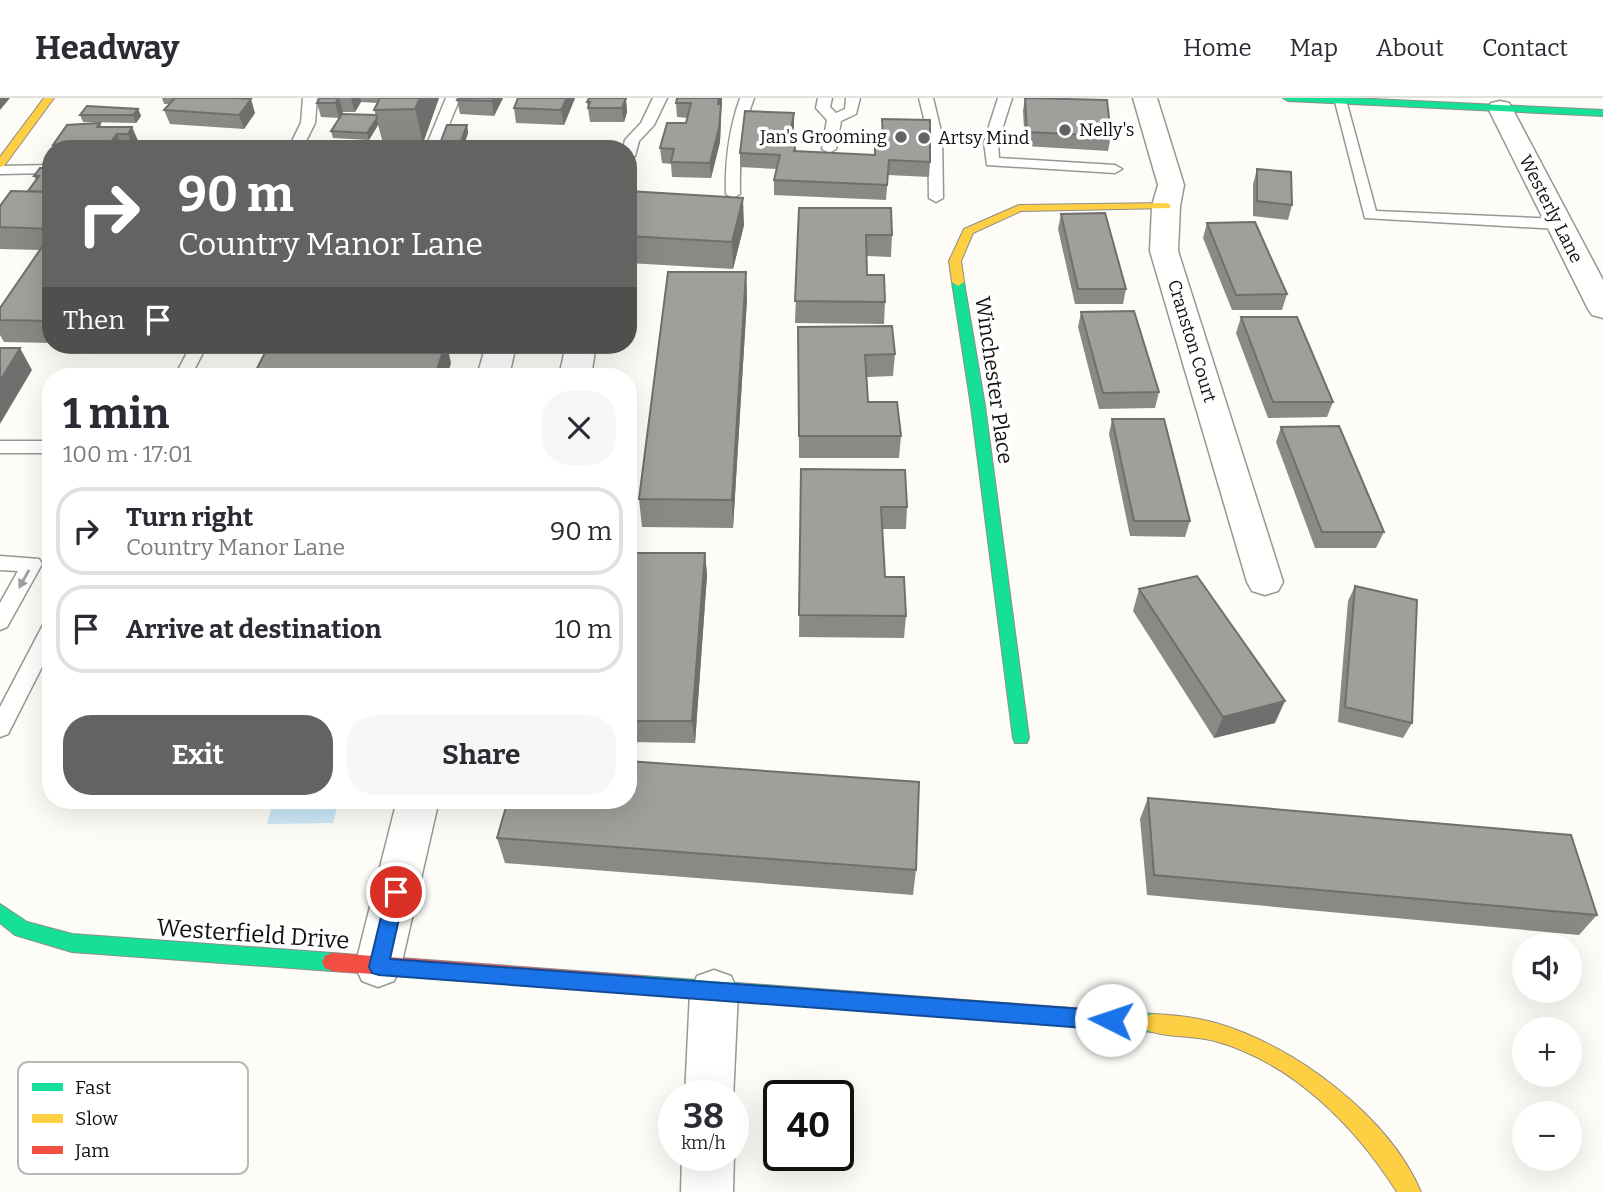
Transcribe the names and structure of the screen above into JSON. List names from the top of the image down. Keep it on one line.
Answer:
{"streets":{"street":["Westerly Lane","Cranston Court","Winchester Place","Westerfield Drive"]},"crossings":[["Cranston Court","Winchester Place"]],"places":["Nelly's","Jan's Grooming","Artsy Mind"],"legend":["Fast","Slow","Jam"],"page":{"header":"Headway","nav":["Home","Map","About","Contact"],"turn":["90 m","Country Manor Lane"],"then":"Then","heading":["1 min","100 m · 17:01"],"list":[{"name":"Turn right","note":"Country Manor Lane","value":"90 m"},{"name":"Arrive at destination","value":"10 m"}],"buttons":["Exit","Share"],"map_buttons":["+","−"],"speed":"38 km/h","limit":"40"}}
